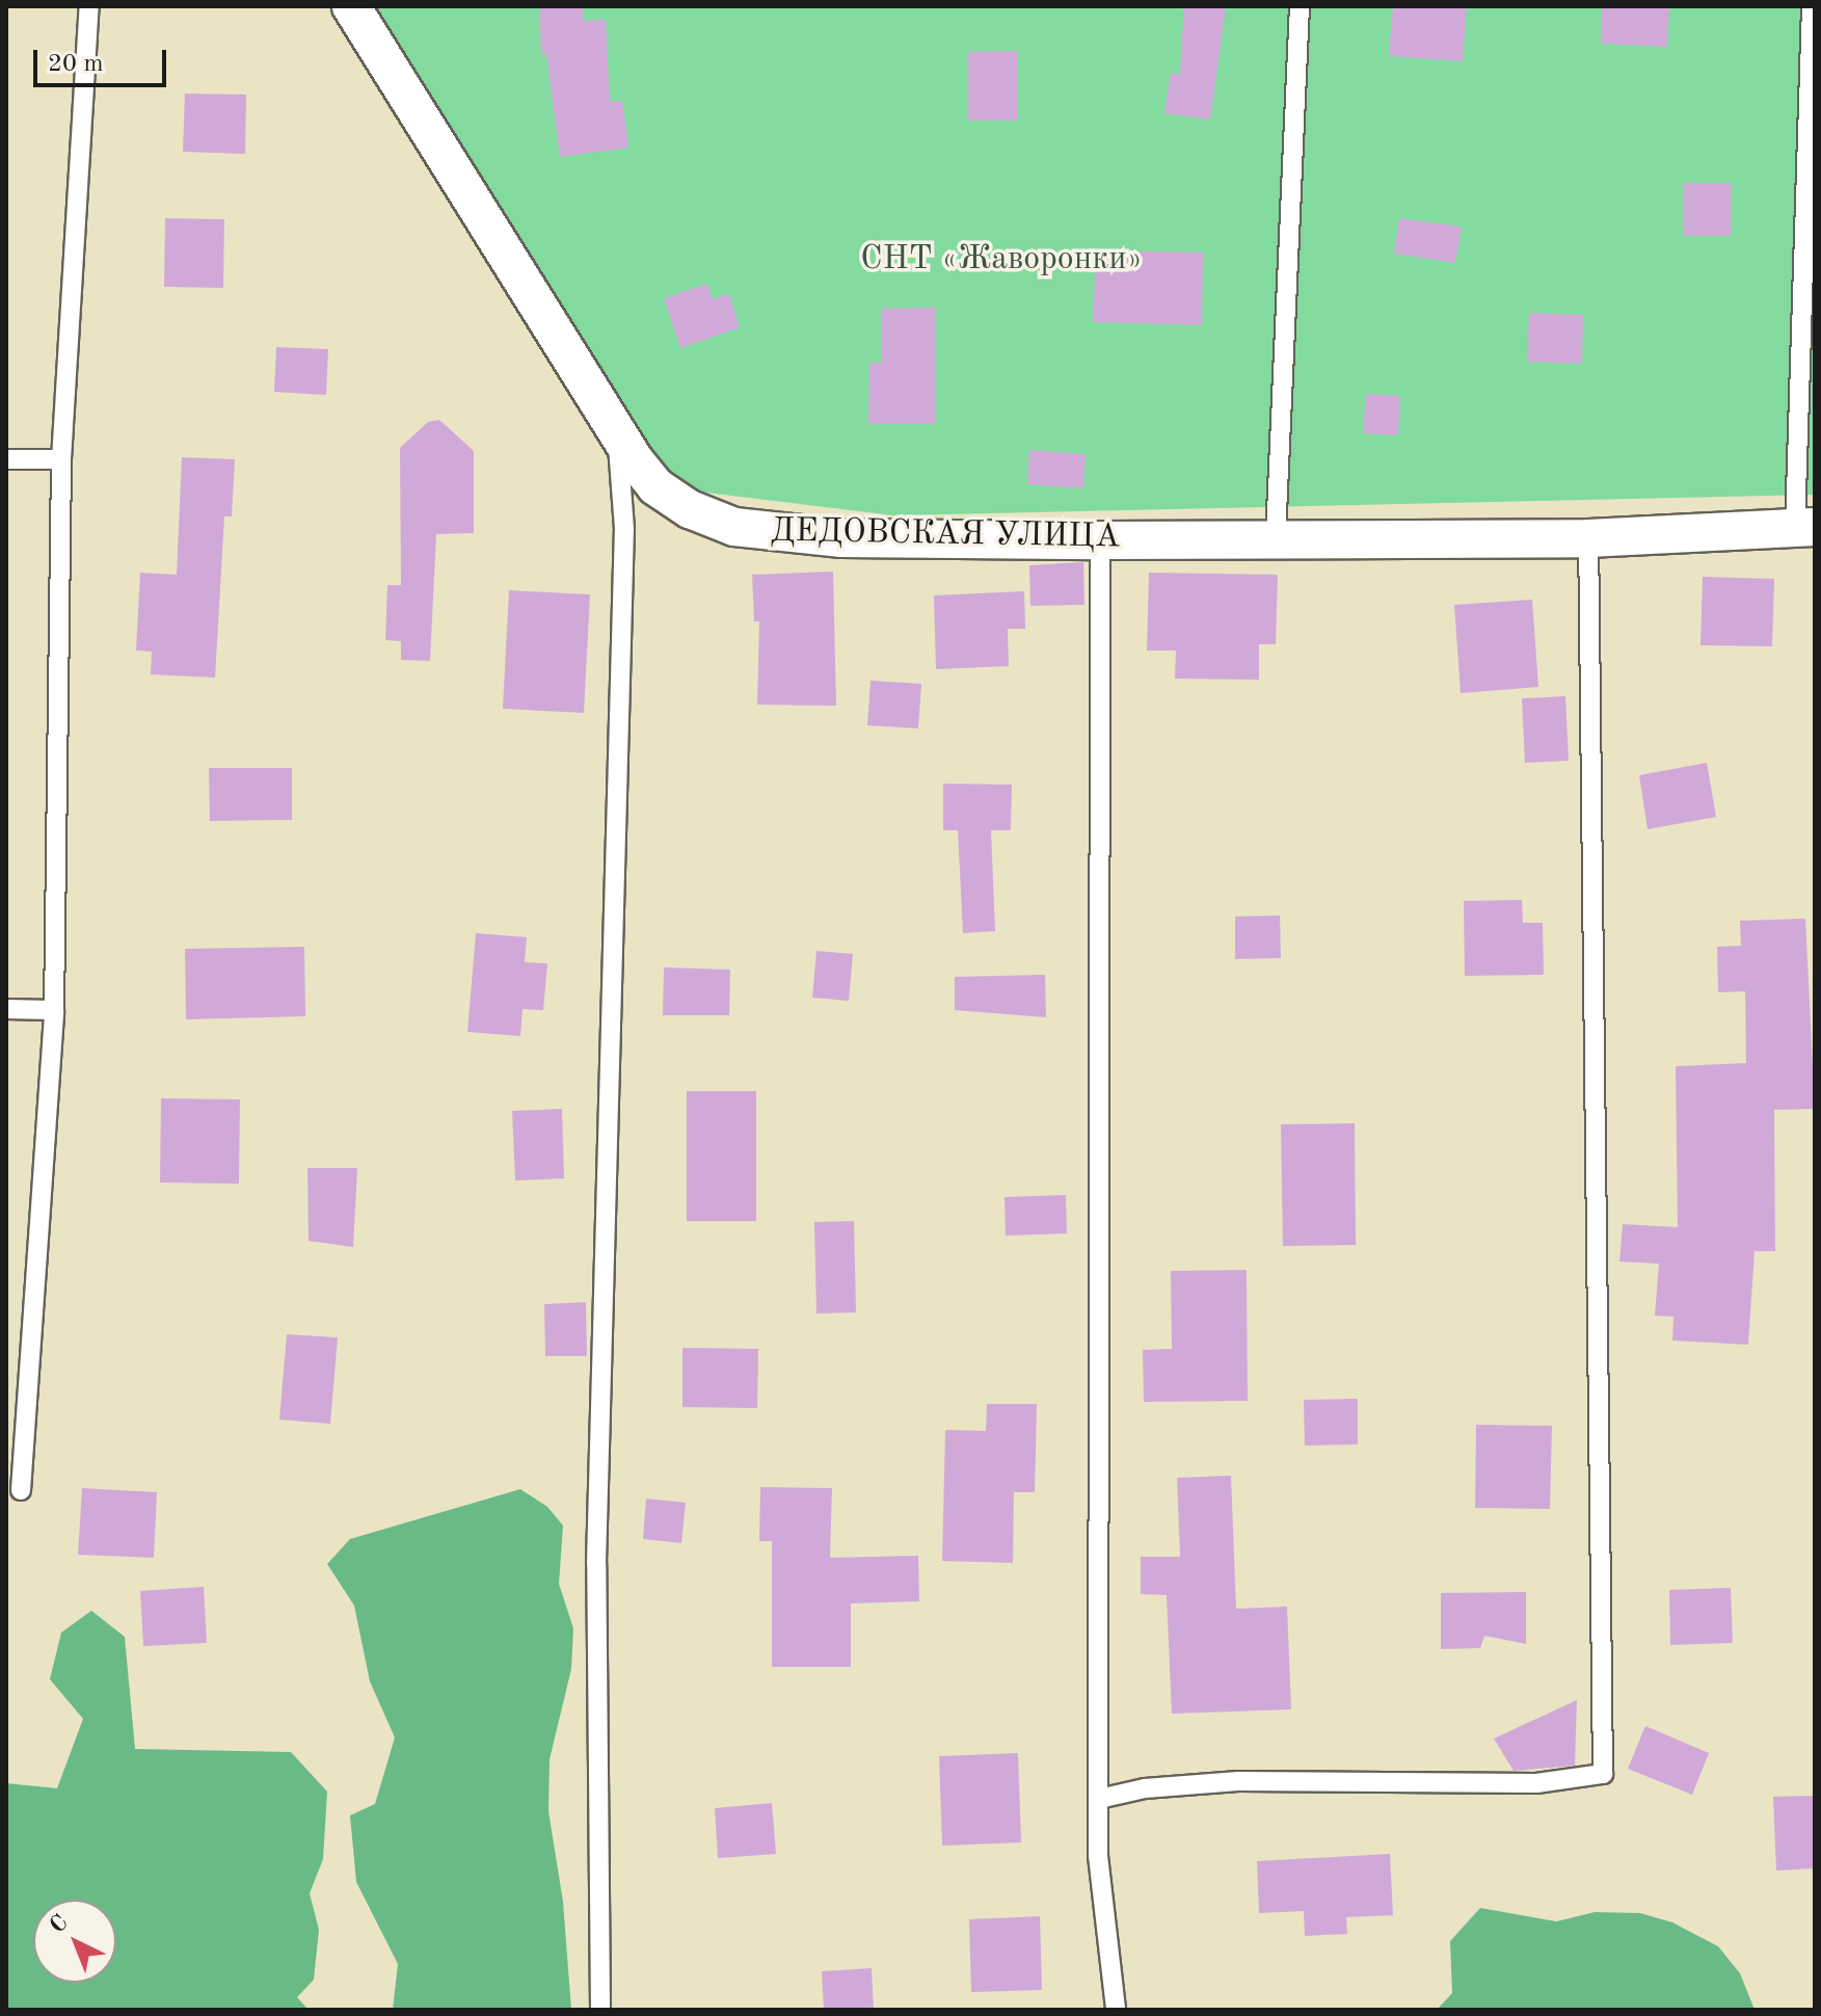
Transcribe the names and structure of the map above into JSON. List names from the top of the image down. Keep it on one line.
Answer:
{"streets":{"street":["ДЕДОВСКАЯ УЛИЦА"]},"parks":["СНТ «Жаворонки»"],"scale_bar":"20 m","north":"top left"}
